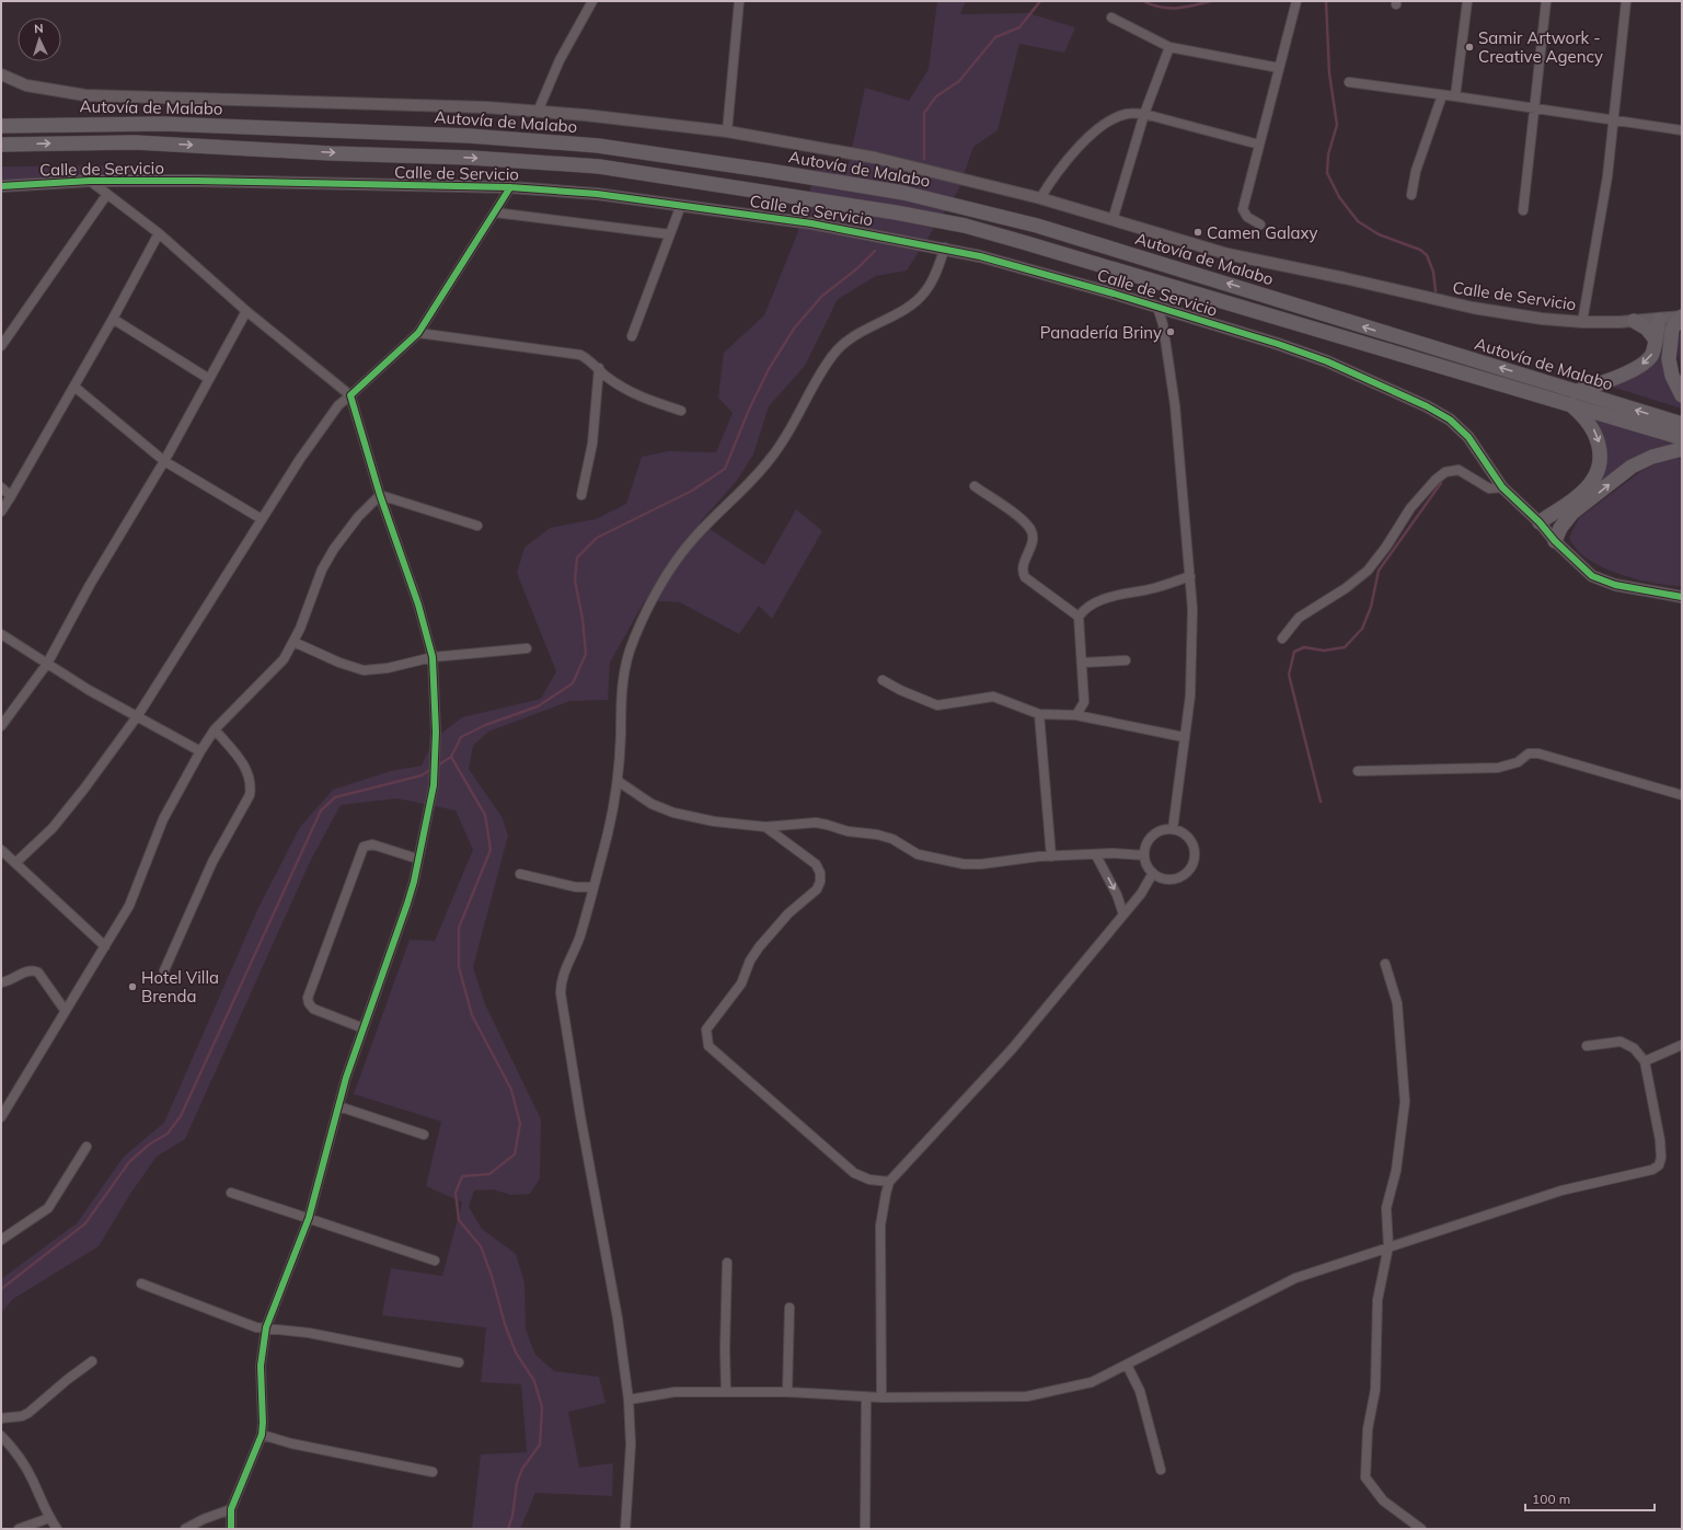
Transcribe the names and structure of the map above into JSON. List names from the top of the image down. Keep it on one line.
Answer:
{"streets":{"highway":["Autovía de Malabo"],"street":["Calle de Servicio"]},"places":["Samir Artwork - Creative Agency","Camen Galaxy","Panadería Briny","Hotel Villa Brenda"],"scale_bar":"100 m","north":"top"}
